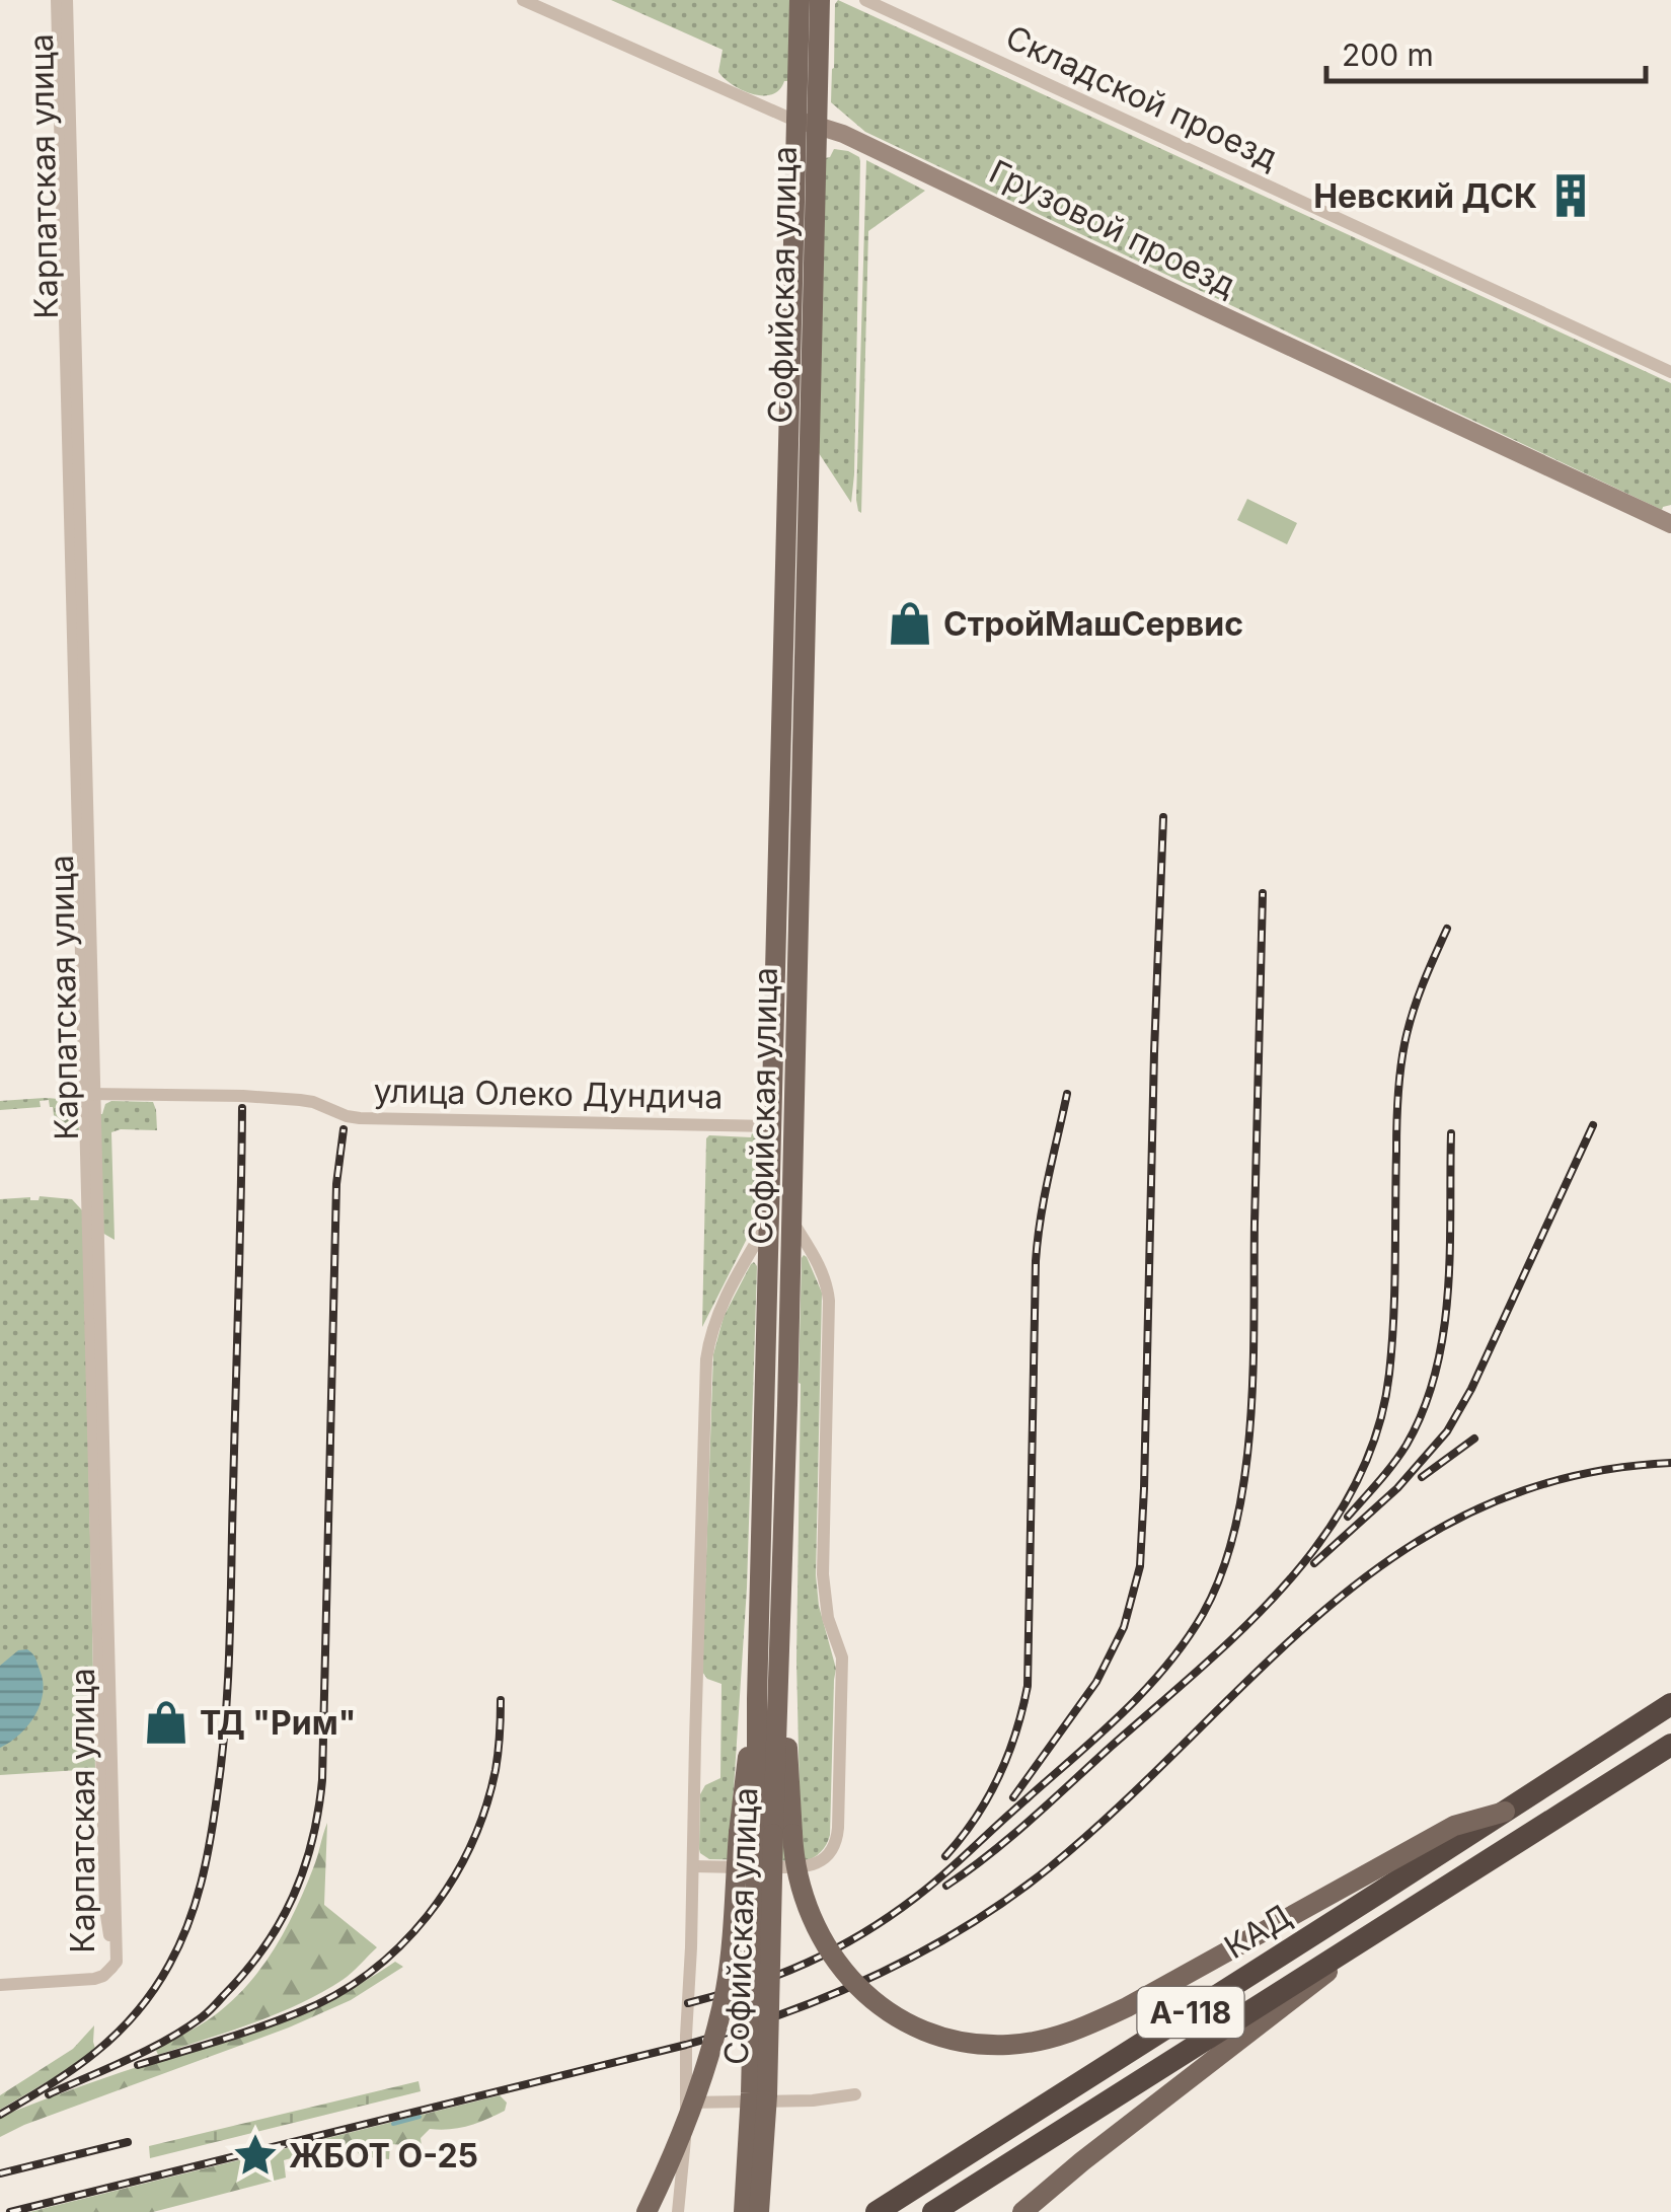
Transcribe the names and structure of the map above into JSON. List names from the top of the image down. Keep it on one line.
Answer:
{"streets":{"highway":["КАД","А-118"],"main road":["Софийская улица"],"street":["Складской проезд","Карпатская улица","Грузовой проезд","улица Олеко Дундича"]},"crossings":[["Карпатская улица","улица Олеко Дундича"],["Грузовой проезд","Софийская улица"],["Софийская улица","улица Олеко Дундича"]],"places":{"building":["Невский ДСК"],"shop":["СтройМашСервис","ТД \"Рим\""],"place":["ЖБОТ О-25"]},"scale_bar":"200 m"}
